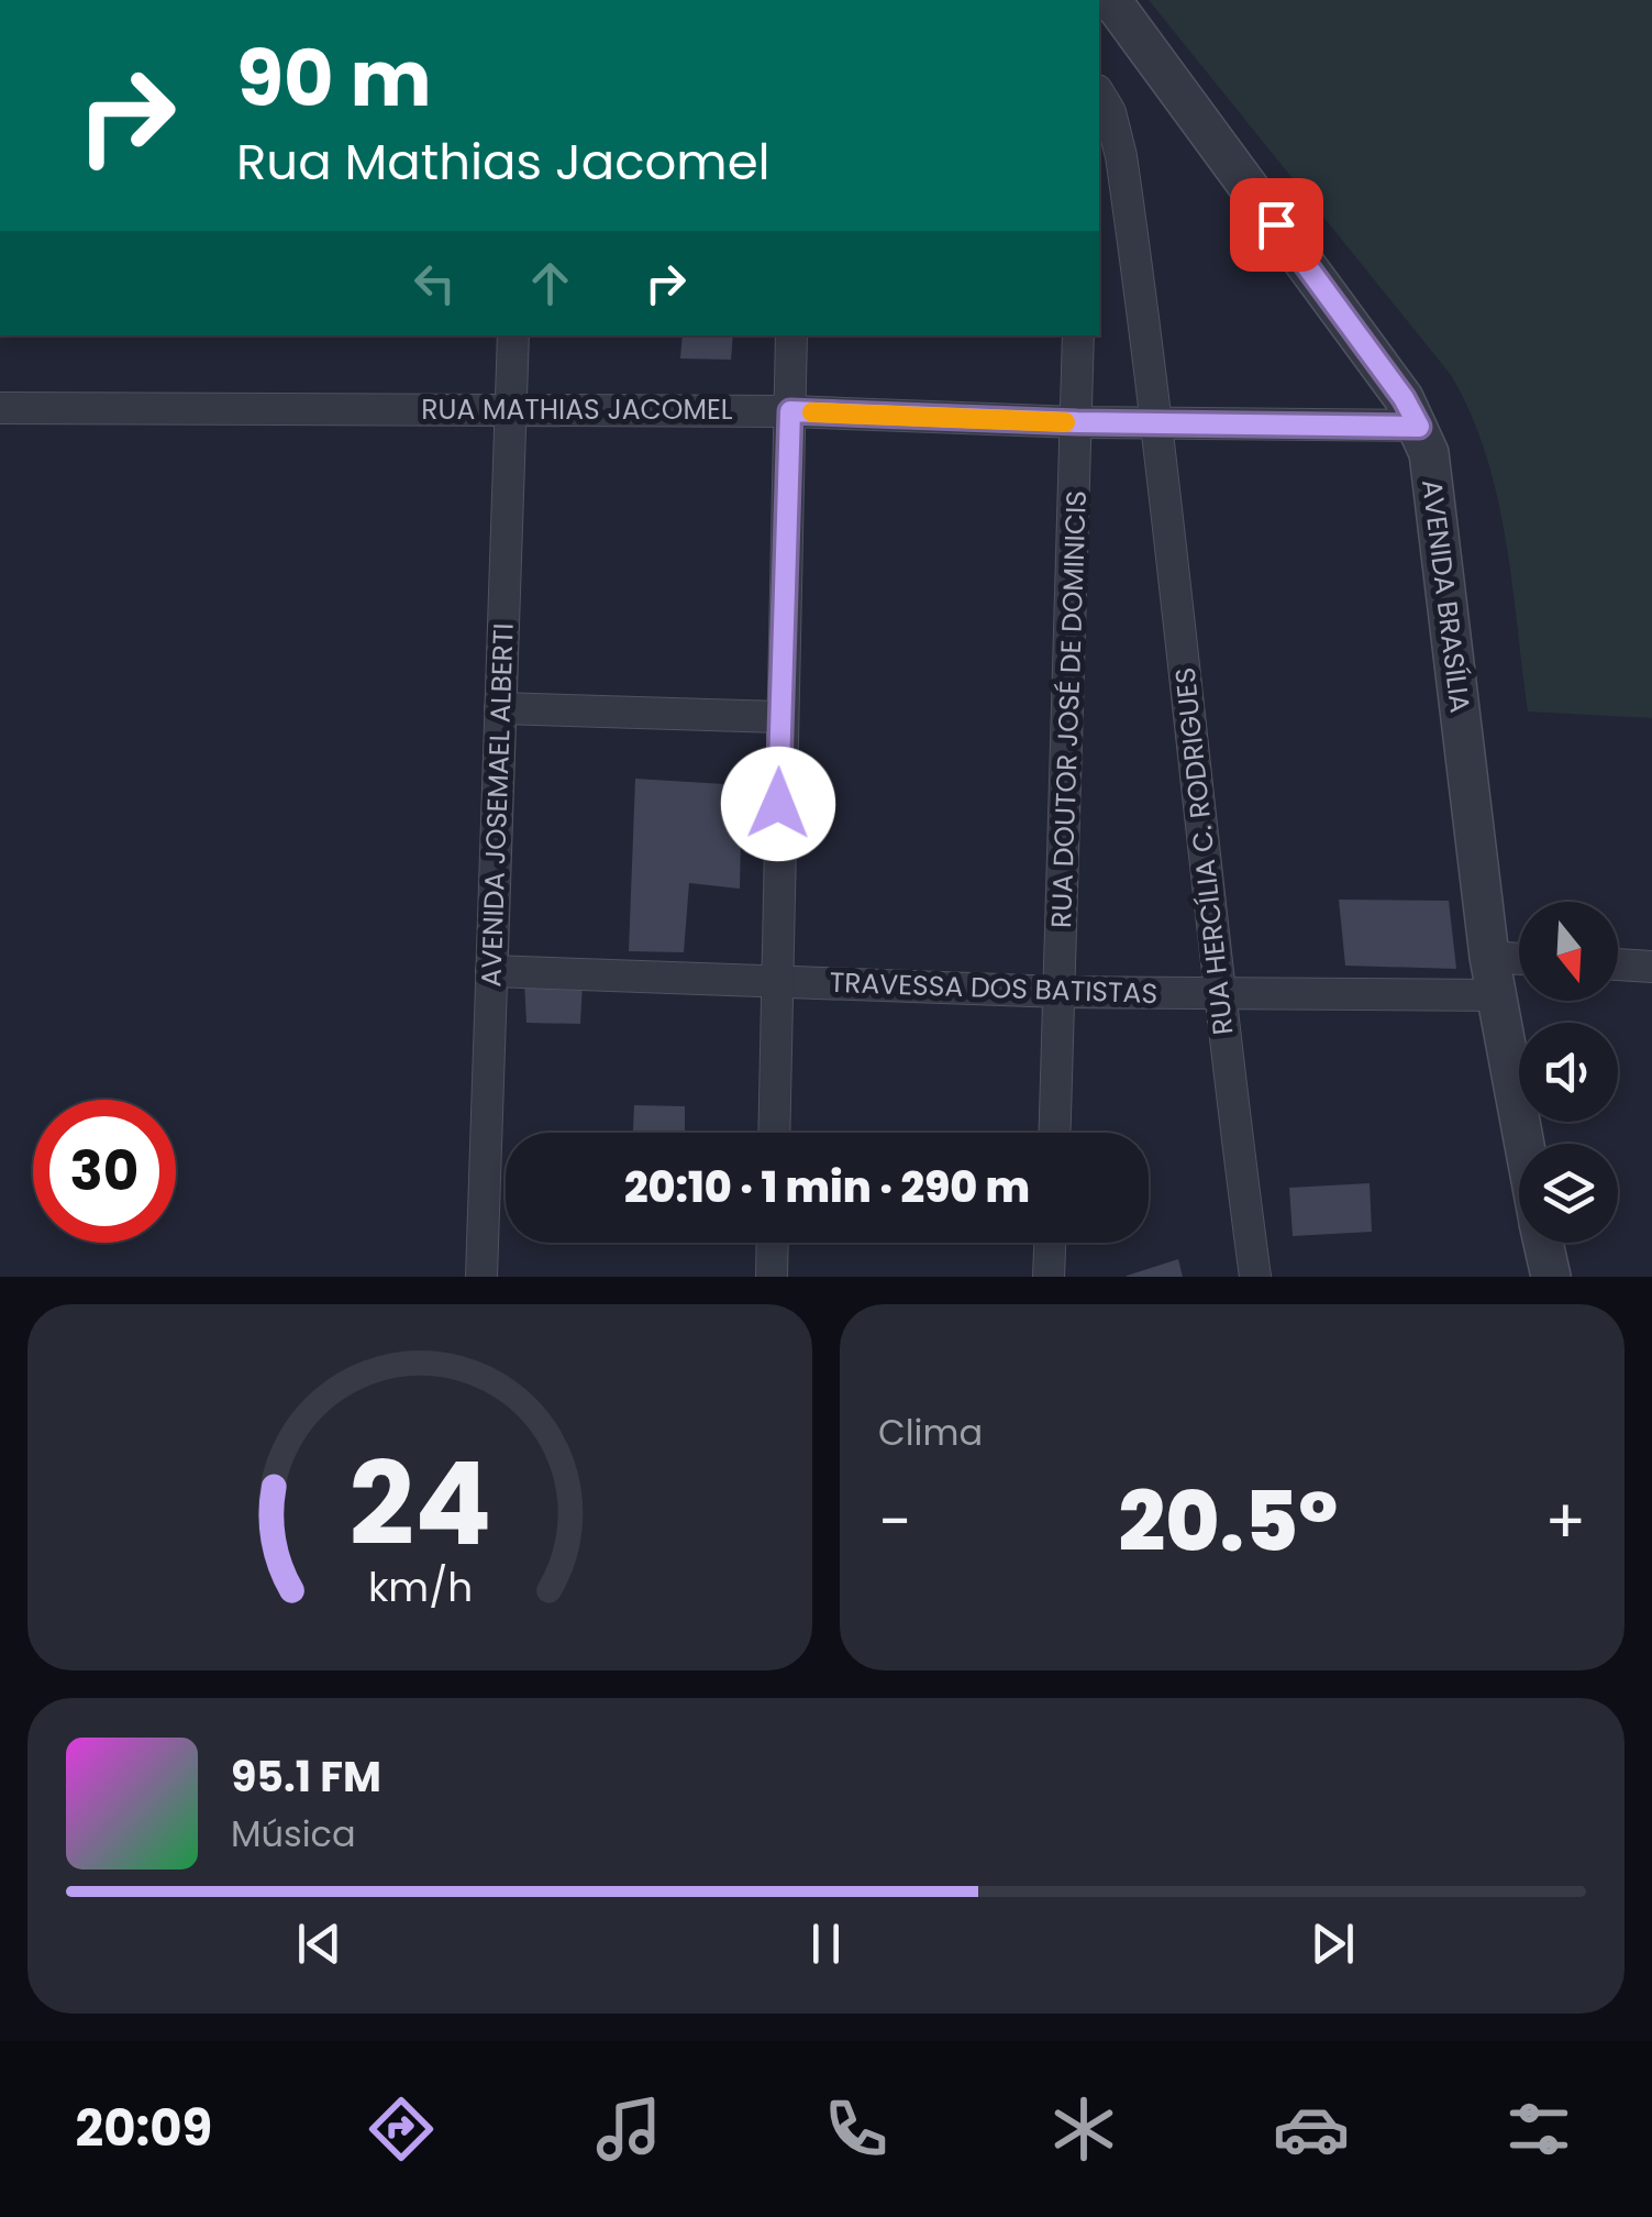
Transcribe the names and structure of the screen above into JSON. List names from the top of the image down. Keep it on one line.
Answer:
{"streets":{"street":["RUA MATHIAS JACOMEL","AVENIDA BRASÍLIA","RUA DOUTOR JOSÉ DE DOMINICIS","AVENIDA JOSEMAEL ALBERTI","RUA HERCÍLIA C. RODRIGUES","TRAVESSA DOS BATISTAS"]},"crossings":[["RUA MATHIAS JACOMEL","AVENIDA BRASÍLIA"],["RUA MATHIAS JACOMEL","RUA DOUTOR JOSÉ DE DOMINICIS"],["RUA MATHIAS JACOMEL","AVENIDA JOSEMAEL ALBERTI"],["RUA MATHIAS JACOMEL","RUA HERCÍLIA C. RODRIGUES"],["AVENIDA BRASÍLIA","TRAVESSA DOS BATISTAS"],["RUA DOUTOR JOSÉ DE DOMINICIS","TRAVESSA DOS BATISTAS"],["AVENIDA JOSEMAEL ALBERTI","TRAVESSA DOS BATISTAS"],["RUA HERCÍLIA C. RODRIGUES","TRAVESSA DOS BATISTAS"]],"north":"bottom","page":{"turn":["90 m","Rua Mathias Jacomel"],"limit":"30","trip":"20:10 · 1 min · 290 m","tile":"Clima","heat":["−","20.5°","+"],"song":["95.1 FM","Música"],"tabs":"20:09","gauge":["24","km/h"]}}
